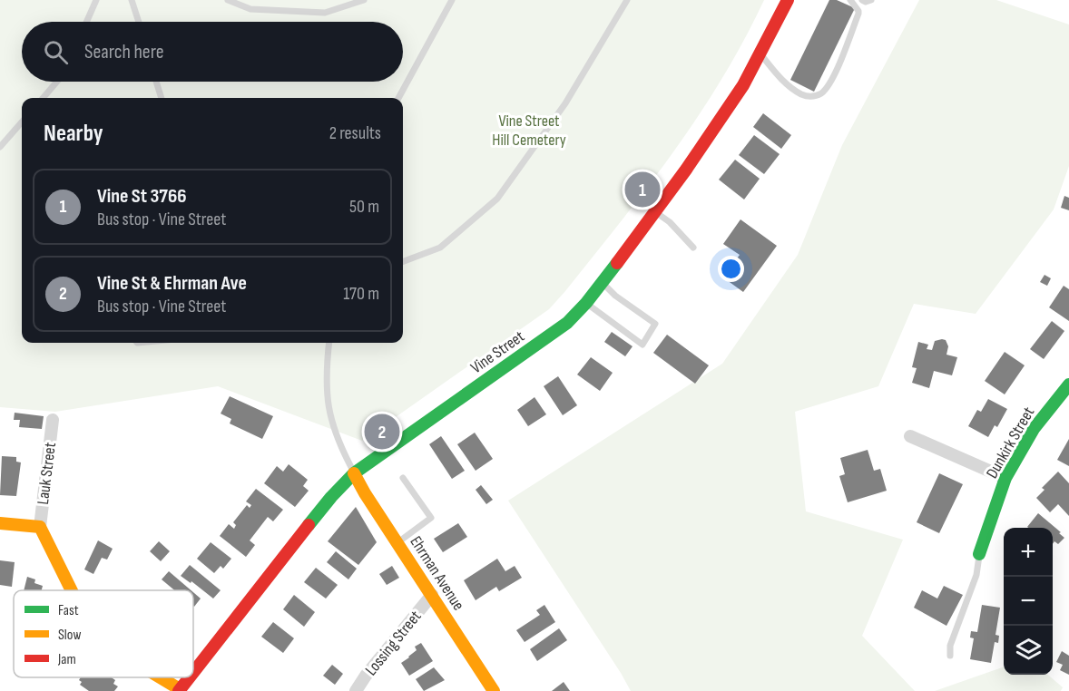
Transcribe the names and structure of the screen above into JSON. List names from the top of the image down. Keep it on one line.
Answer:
{"streets":{"main road":["Vine Street","Dunkirk Street","Ehrman Avenue"],"street":["Lauk Street","Lossing Street"]},"crossings":[["Vine Street","Ehrman Avenue"],["Ehrman Avenue","Lossing Street"]],"parks":["Vine Street Hill Cemetery"],"legend":["Fast","Slow","Jam"],"page":{"search":"Search here","heading":["Nearby","2 results"],"list":[{"mark":"1","name":"Vine St 3766","note":"Bus stop · Vine Street","value":"50 m"},{"mark":"2","name":"Vine St & Ehrman Ave","note":"Bus stop · Vine Street","value":"170 m"}],"pins":["1","2"],"map_buttons":["+","−"]}}
